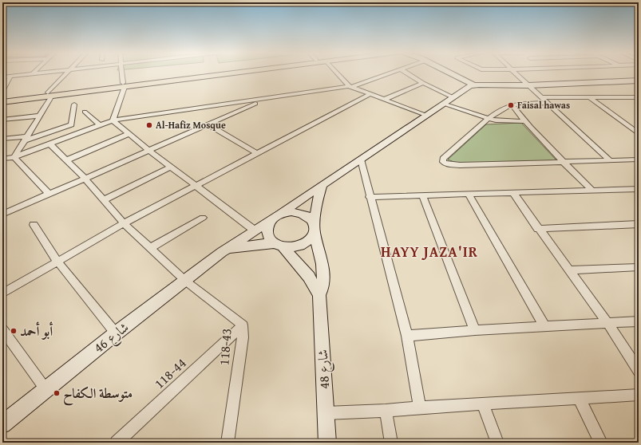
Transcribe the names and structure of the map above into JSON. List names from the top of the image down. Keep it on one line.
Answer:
{"streets":{"main road":["شارع 46","شارع 48"],"street":["118-43","118-44"]},"crossings":[["شارع 46","118-43"],["118-43","118-44"]],"districts":["HAYY JAZA'IR"],"places":["Faisal hawas","Al-Hafiz Mosque","أبو أحمد","متوسطة الكفاح"]}
